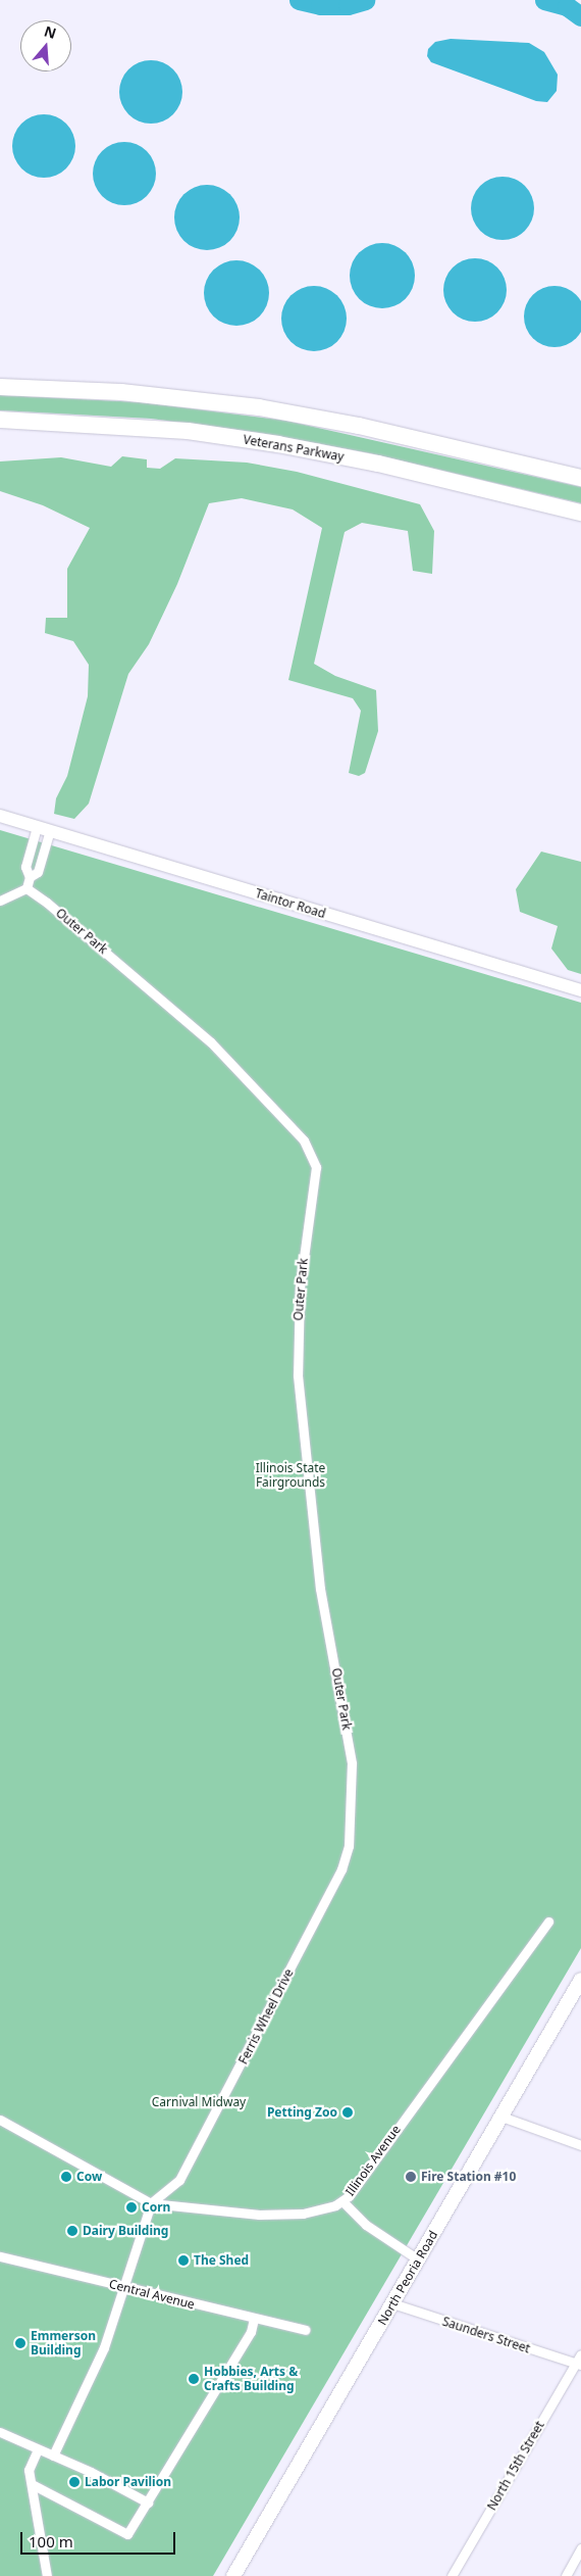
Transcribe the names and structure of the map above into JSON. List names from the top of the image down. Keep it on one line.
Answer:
{"streets":{"highway":["Veterans Parkway"],"main road":["Taintor Road","North Peoria Road"],"street":["Outer Park","Ferris Wheel Drive","Illinois Avenue","Central Avenue","Saunders Street","North 15th Street"]},"crossings":[["Outer Park","Ferris Wheel Drive"],["Ferris Wheel Drive","Illinois Avenue"],["North Peoria Road","Saunders Street"],["Saunders Street","North 15th Street"]],"parks":["Illinois State Fairgrounds","Carnival Midway"],"places":["Petting Zoo","Cow","Fire Station #10","Corn","Dairy Building","The Shed","Emmerson Building","Hobbies, Arts & Crafts Building","Labor Pavilion"],"scale_bar":"100 m","north":"top"}
